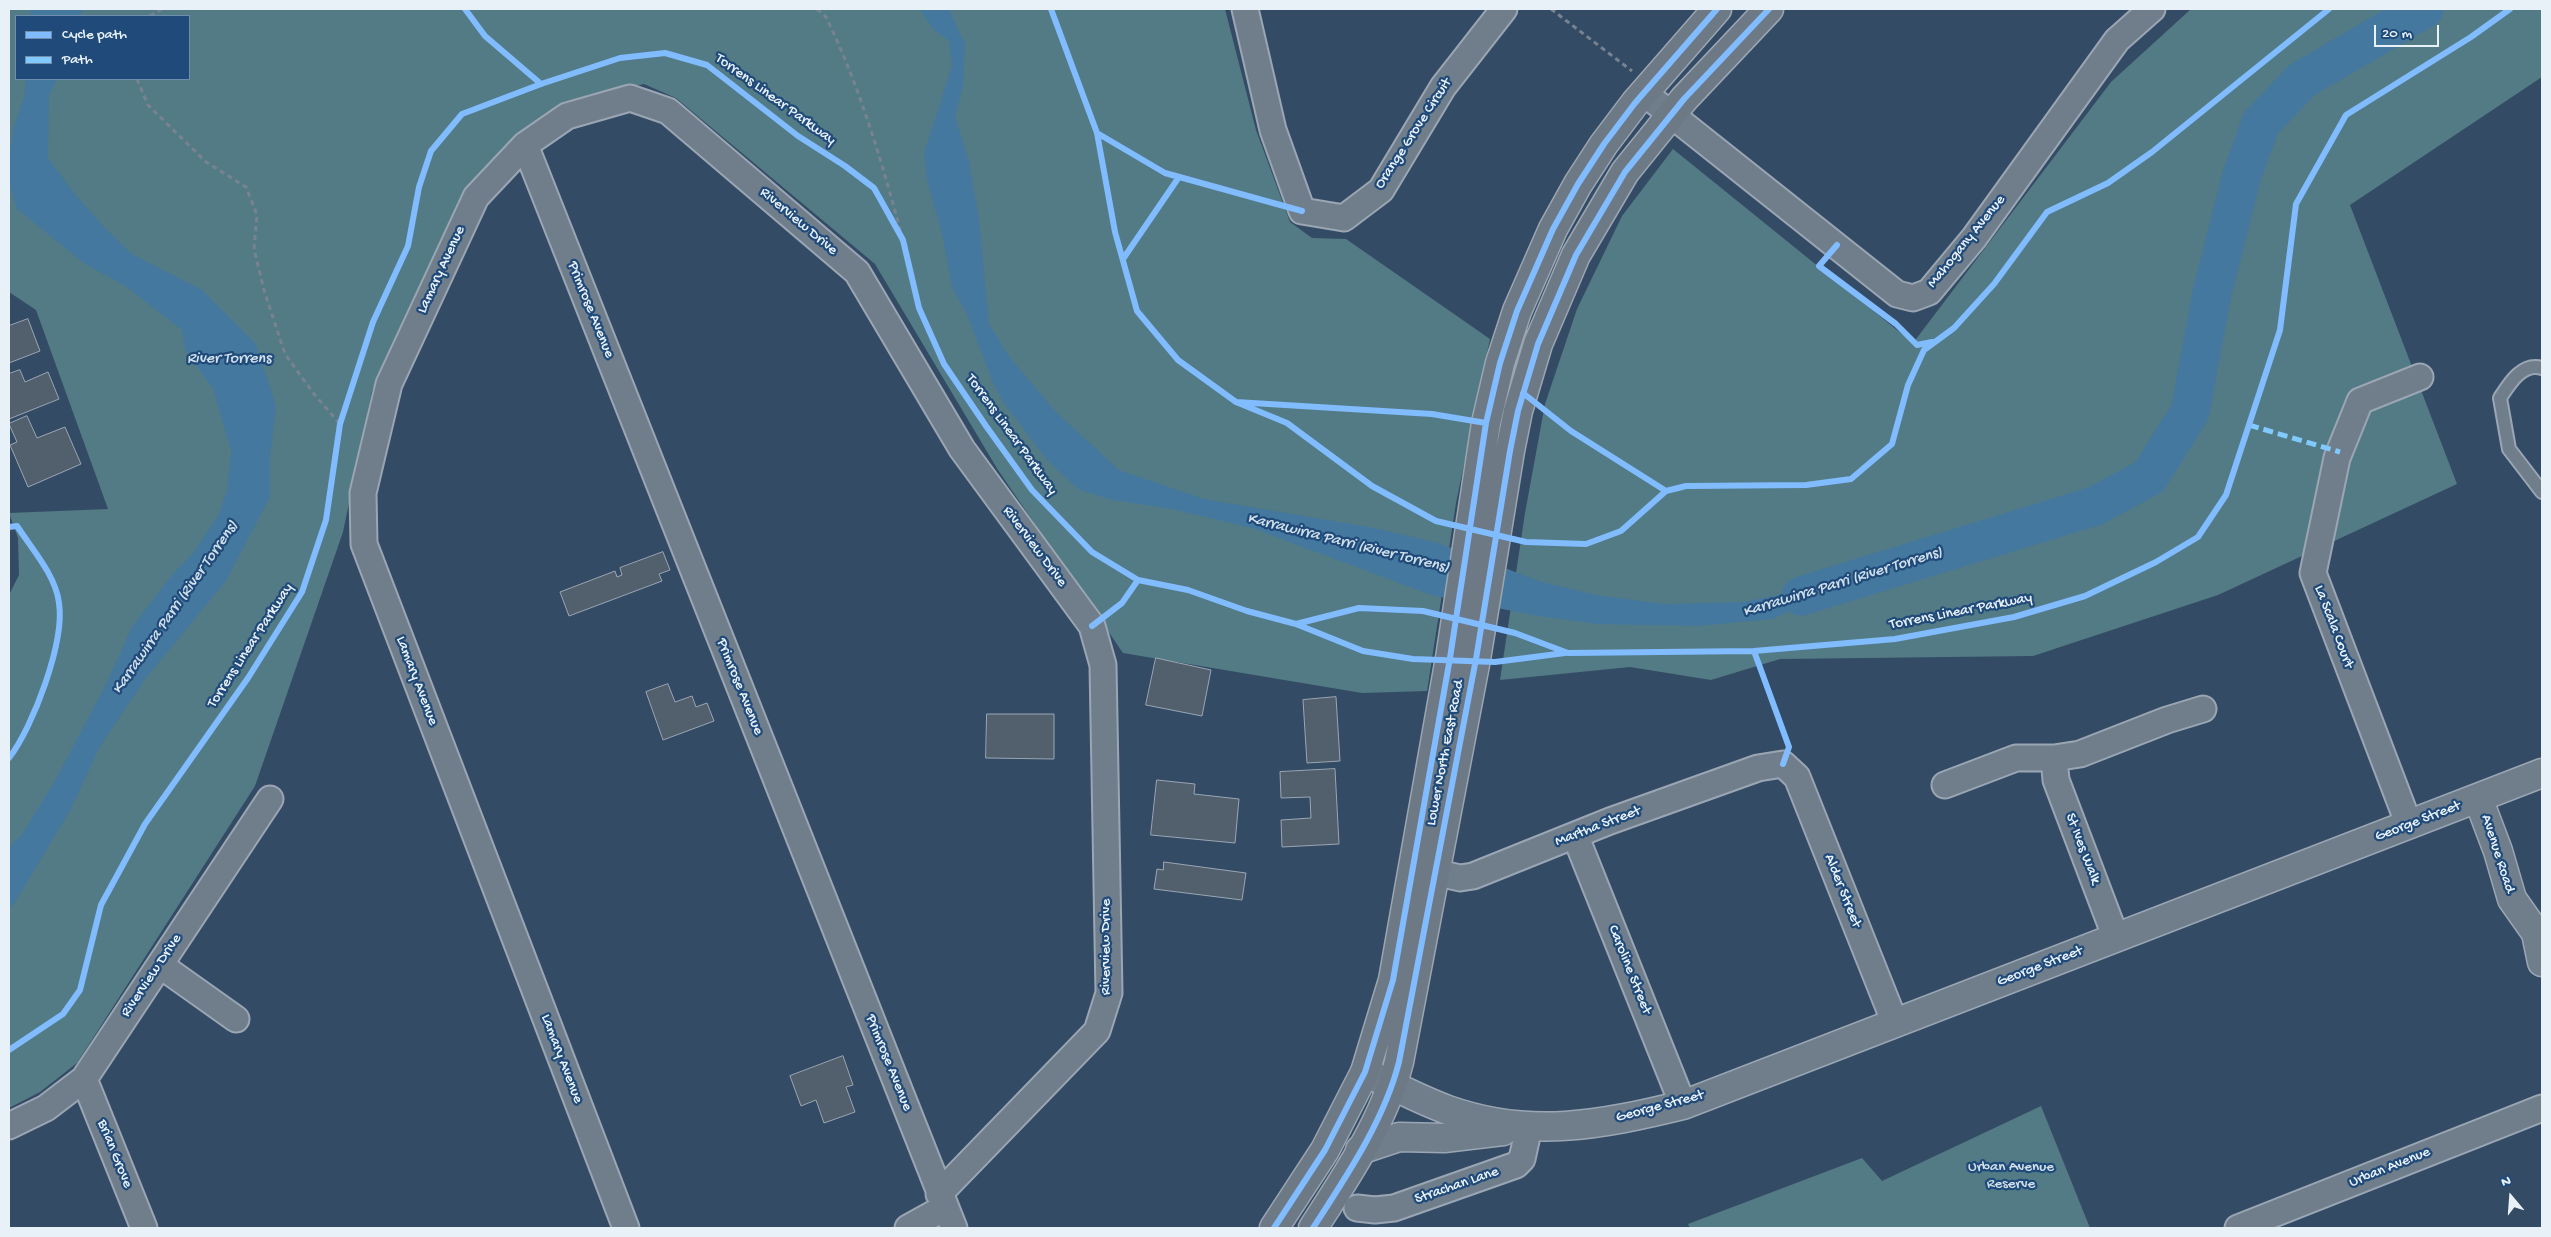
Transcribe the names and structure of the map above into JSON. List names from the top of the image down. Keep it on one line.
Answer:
{"streets":{"main road":["Lower North East Road"],"street":["Orange Grove Circuit","Riverview Drive","Mahogany Avenue","Lamary Avenue","Primrose Avenue","La Scala Court","George Street","Martha Street","St Ives Walk","Avenue Road","Alder Street","Caroline Street","Brian Grove","Urban Avenue","Strachan Lane"],"cycle path":["Torrens Linear Parkway"]},"crossings":[["Riverview Drive","Lamary Avenue"],["Riverview Drive","Primrose Avenue"],["Riverview Drive","Brian Grove"],["Mahogany Avenue","Lower North East Road"],["Lamary Avenue","Primrose Avenue"],["La Scala Court","George Street"],["Lower North East Road","George Street"],["Lower North East Road","Martha Street"],["George Street","St Ives Walk"],["George Street","Avenue Road"],["George Street","Alder Street"],["George Street","Caroline Street"],["George Street","Strachan Lane"],["Martha Street","Alder Street"],["Martha Street","Caroline Street"]],"water":["River Torrens","Karrawirra Parri (River Torrens)"],"parks":["Urban Avenue Reserve"],"legend":["Cycle path","Path"],"scale_bar":"20 m","north":"top"}
